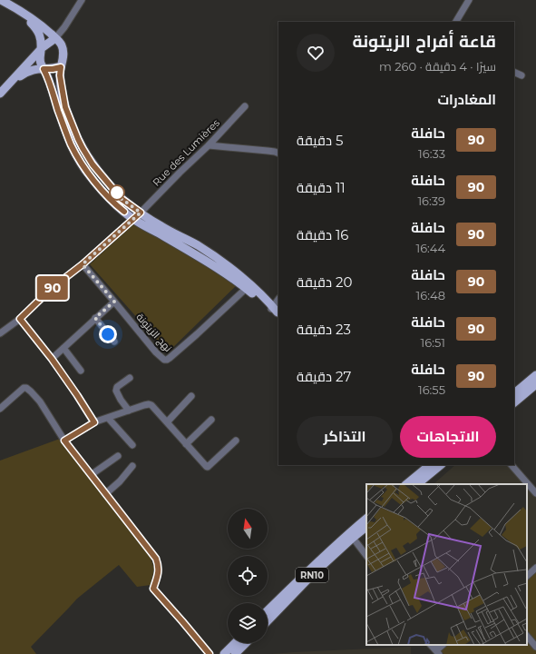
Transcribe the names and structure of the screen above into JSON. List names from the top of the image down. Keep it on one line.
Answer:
{"streets":{"main road":["RN10"],"street":["Rue des Lumières","نهج الزيتونة"]},"crossings":[["Rue des Lumières","نهج الزيتونة"]],"lines":["bus line 90"],"north":"top","page":{"on_map":"90","heading":[["قاعة أفراح الزيتونة","سيرًا · 4 دقيقة · 260 m"],"المغادرات"],"list":[{"mark":"90","name":"حافلة","note":"16:33","value":"5 دقيقة"},{"mark":"90","name":"حافلة","note":"16:39","value":"11 دقيقة"},{"mark":"90","name":"حافلة","note":"16:44","value":"16 دقيقة"},{"mark":"90","name":"حافلة","note":"16:48","value":"20 دقيقة"},{"mark":"90","name":"حافلة","note":"16:51","value":"23 دقيقة"},{"mark":"90","name":"حافلة","note":"16:55","value":"27 دقيقة"}],"buttons":["الاتجاهات","التذاكر"]}}
